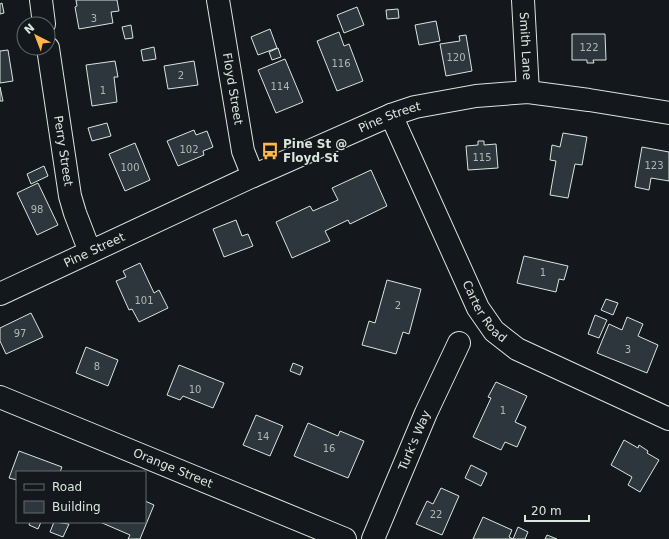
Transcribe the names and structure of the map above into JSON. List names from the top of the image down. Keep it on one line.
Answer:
{"streets":{"street":["Smith Lane","Floyd Street","Pine Street","Perry Street","Carter Road","Turk's Way","Orange Street"]},"crossings":[["Smith Lane","Pine Street"],["Floyd Street","Pine Street"],["Pine Street","Perry Street"],["Pine Street","Carter Road"]],"places":{"bus stop":["Pine St @ Floyd St"]},"house_numbers":["3","122","120","116","2","114","1","102","115","123","100","98","1","101","2","97","3","8","10","1","14","16","22"],"legend":["Road","Building"],"scale_bar":"20 m","north":"top left"}
